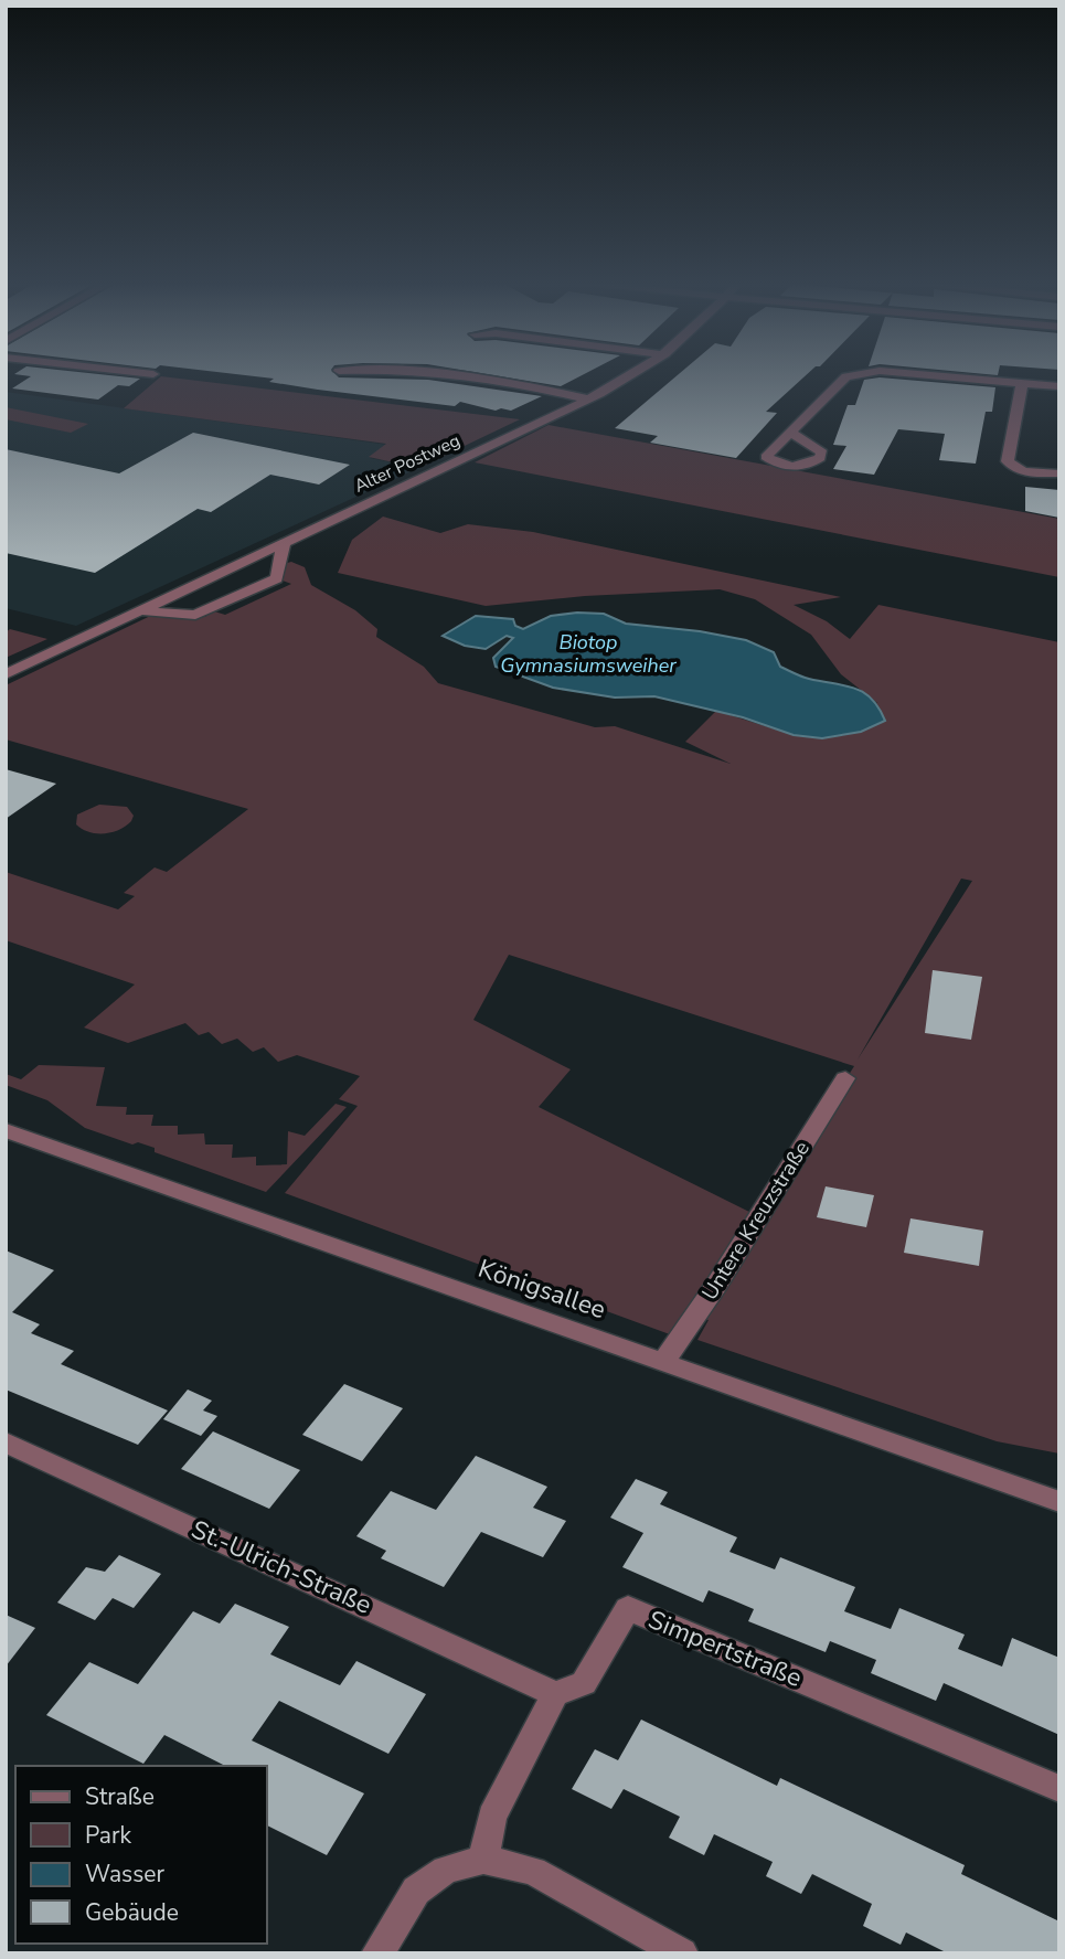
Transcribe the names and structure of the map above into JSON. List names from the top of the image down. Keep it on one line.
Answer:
{"streets":{"street":["Alter Postweg","Untere Kreuzstraße","Königsallee","St.-Ulrich-Straße","Simpertstraße"]},"crossings":[["Untere Kreuzstraße","Königsallee"],["St.-Ulrich-Straße","Simpertstraße"]],"water":["Biotop Gymnasiumsweiher"],"legend":["Straße","Park","Wasser","Gebäude"]}
